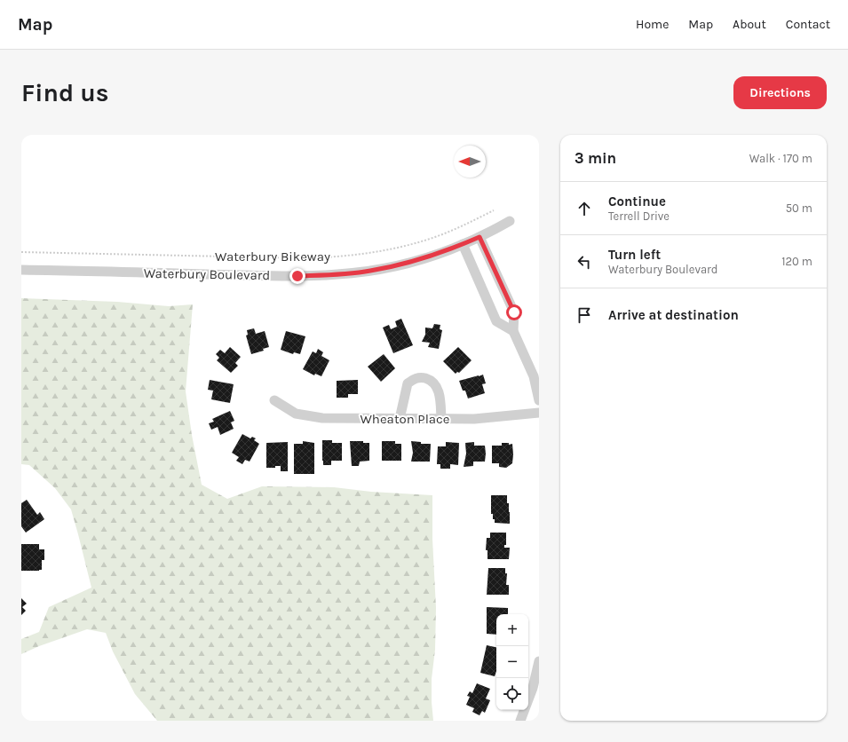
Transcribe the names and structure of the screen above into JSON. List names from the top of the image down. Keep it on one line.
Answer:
{"streets":{"street":["Waterbury Boulevard","Wheaton Place"],"path":["Waterbury Bikeway"]},"north":"left","page":{"header":"Map","nav":["Home","Map","About","Contact"],"buttons":"Directions","title":"Find us","heading":["3 min","Walk · 170 m"],"list":[["Continue","Terrell Drive","50 m"],["Turn left","Waterbury Boulevard","120 m"],"Arrive at destination"],"map_buttons":["+","−"]}}
